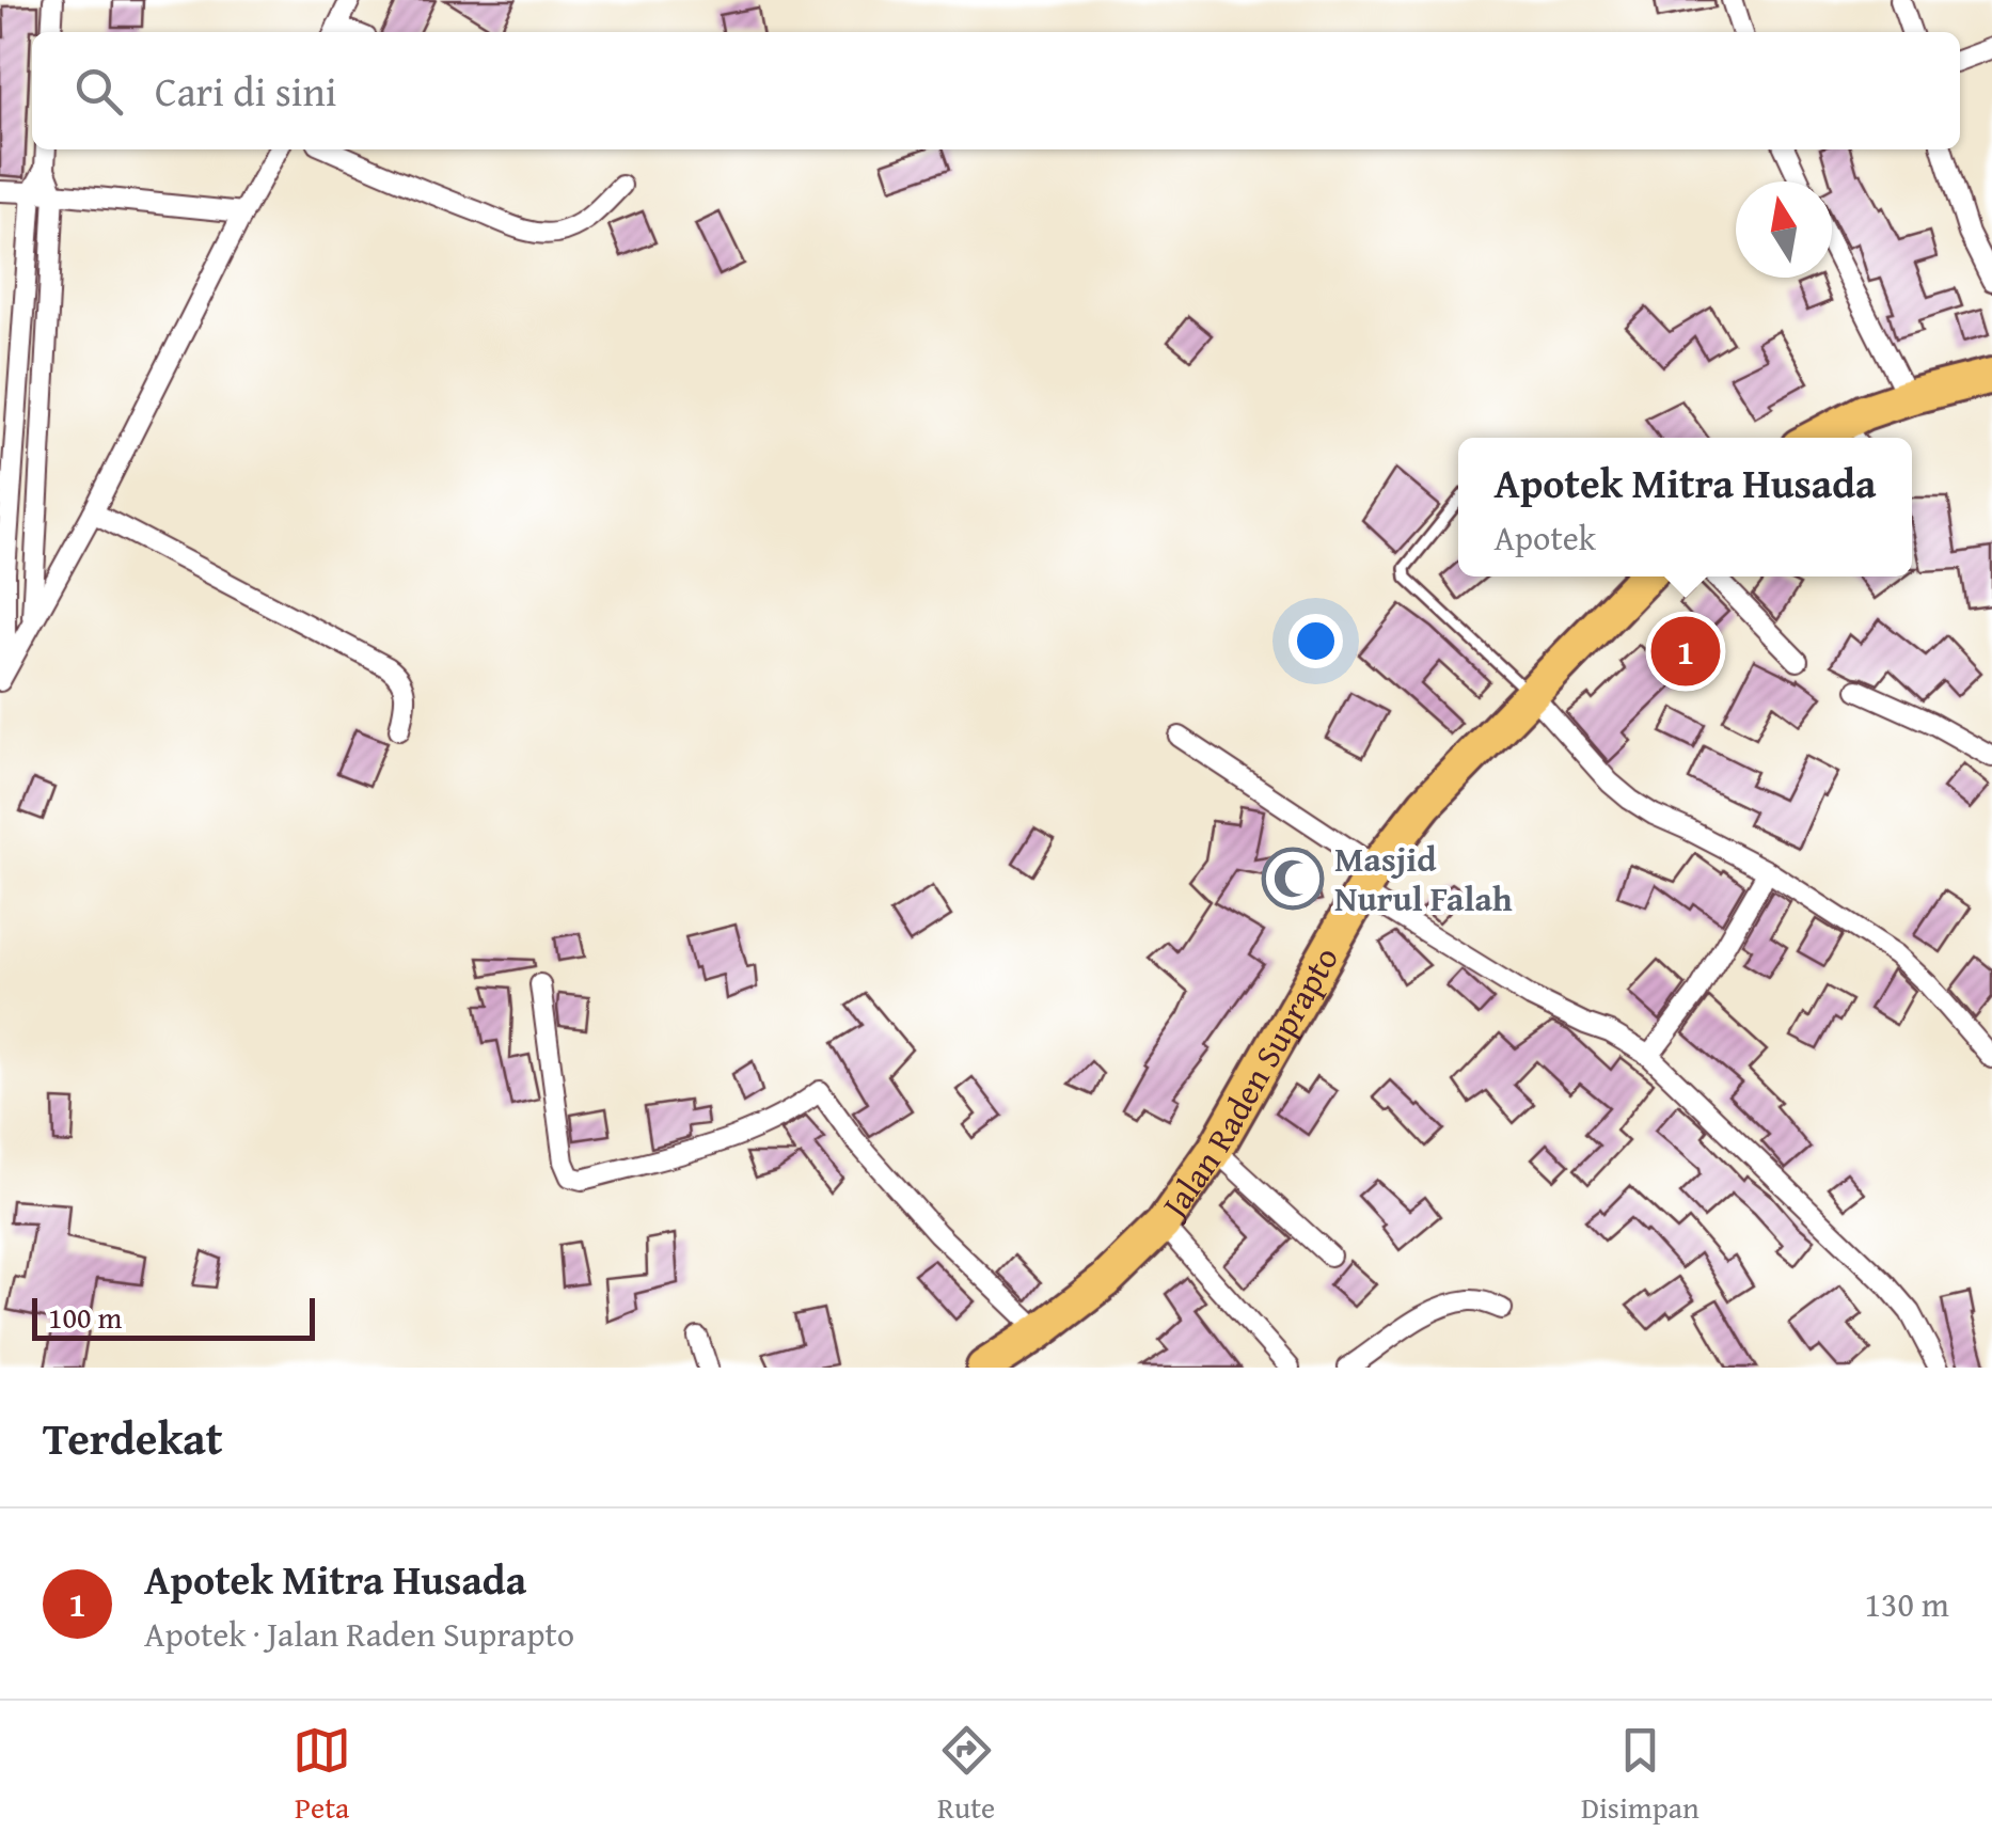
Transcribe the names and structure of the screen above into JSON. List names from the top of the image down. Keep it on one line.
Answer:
{"streets":{"highway":["Jalan Raden Suprapto"]},"places":{"mosque":["Masjid Nurul Falah"]},"scale_bar":"100 m","north":"top","page":{"search":"Cari di sini","popup":["Apotek Mitra Husada","Apotek"],"pins":"1","scale":"100 m","heading":"Terdekat","list":[{"mark":"1","name":"Apotek Mitra Husada","note":"Apotek · Jalan Raden Suprapto","value":"130 m"}],"nav":["Peta","Rute","Disimpan"]}}
